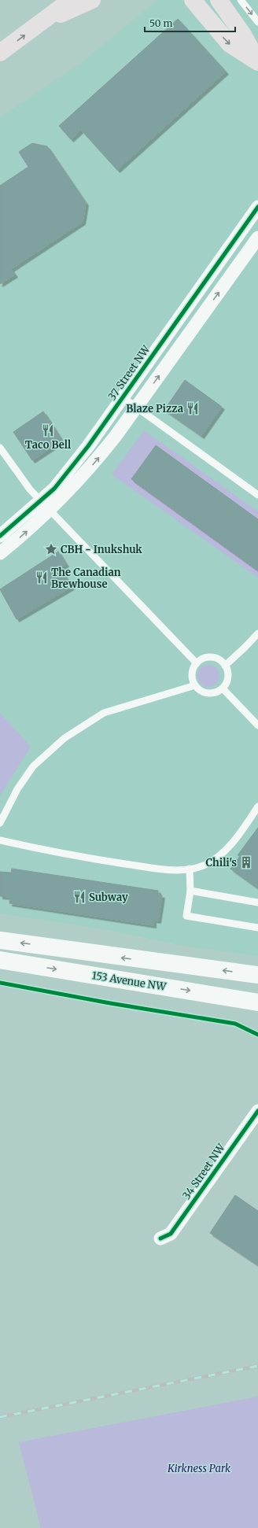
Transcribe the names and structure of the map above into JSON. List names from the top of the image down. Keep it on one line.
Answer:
{"streets":{"main road":["153 Avenue NW"],"street":["37 Street NW","34 Street NW"]},"parks":["Kirkness Park"],"places":{"restaurant":["Blaze Pizza","Taco Bell","The Canadian Brewhouse","Subway"],"place":["CBH - Inukshuk"],"building":["Chili's"]},"scale_bar":"50 m"}
